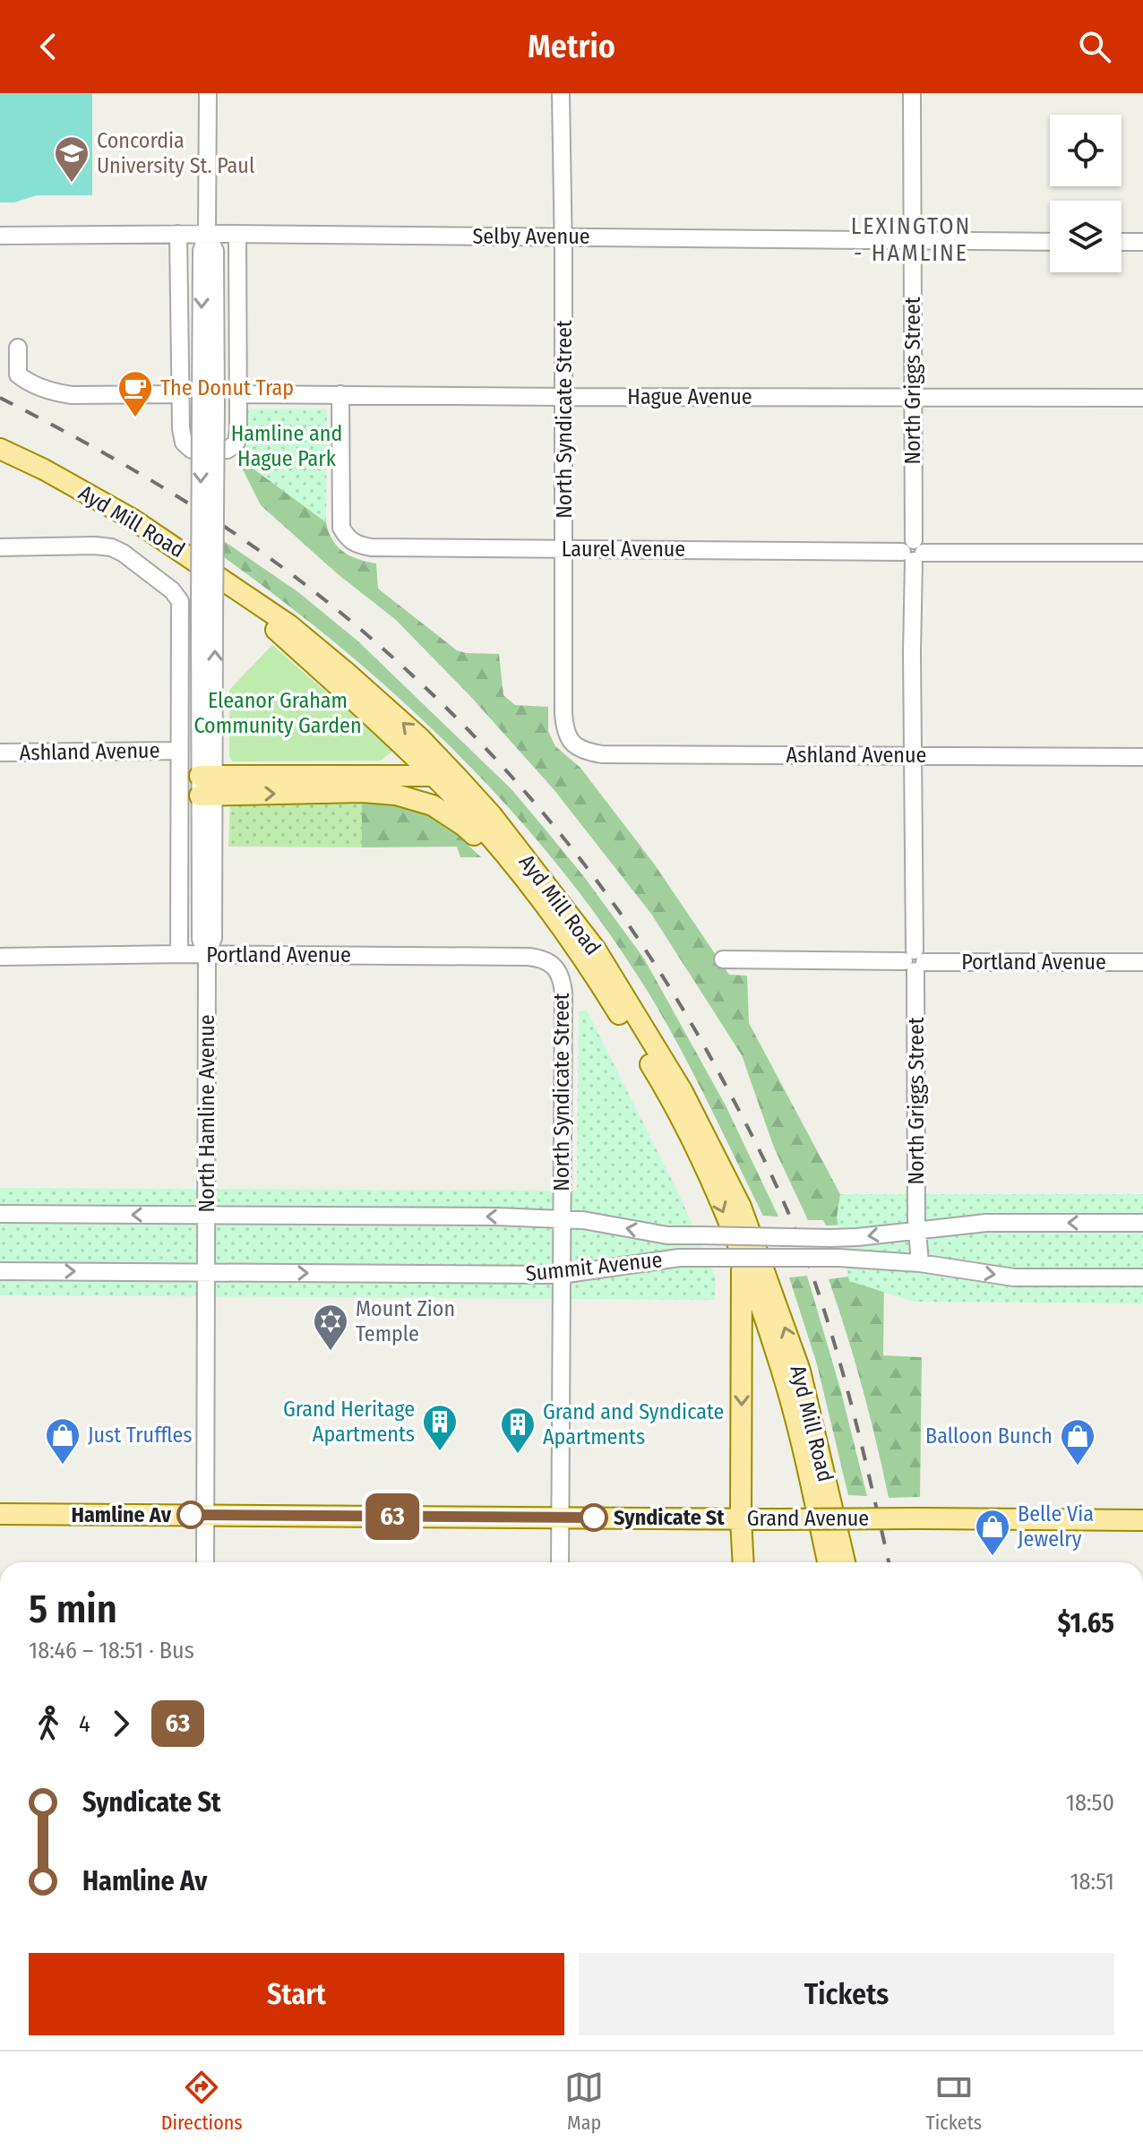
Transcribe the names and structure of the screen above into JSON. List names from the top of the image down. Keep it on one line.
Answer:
{"streets":{"main road":["Ayd Mill Road","Grand Avenue"],"street":["Selby Avenue","North Griggs Street","Hague Avenue","North Syndicate Street","Laurel Avenue","Ashland Avenue","Portland Avenue","North Hamline Avenue","Summit Avenue"]},"crossings":[["Selby Avenue","North Griggs Street"],["Selby Avenue","North Syndicate Street"],["Selby Avenue","North Hamline Avenue"],["North Griggs Street","Hague Avenue"],["North Griggs Street","Laurel Avenue"],["North Griggs Street","Ashland Avenue"],["North Griggs Street","Portland Avenue"],["North Griggs Street","Summit Avenue"],["Hague Avenue","North Syndicate Street"],["Hague Avenue","Laurel Avenue"],["North Syndicate Street","Laurel Avenue"],["North Syndicate Street","Ashland Avenue"],["North Syndicate Street","Portland Avenue"],["North Syndicate Street","Summit Avenue"],["North Syndicate Street","Grand Avenue"],["Portland Avenue","North Hamline Avenue"],["North Hamline Avenue","Summit Avenue"],["North Hamline Avenue","Grand Avenue"]],"districts":["LEXINGTON - HAMLINE"],"parks":["Hamline and Hague Park","Eleanor Graham Community Garden"],"places":{"school or university":["Concordia University St. Paul"],"cafe":["The Donut Trap"],"synagogue":["Mount Zion Temple"],"building":["Grand Heritage Apartments","Grand and Syndicate Apartments"],"shop":["Just Truffles","Balloon Bunch","Belle Via Jewelry"],"other":["Hamline Av","Syndicate St"]},"lines":["bus line 63"],"page":{"header":"Metrio","on_map":"63","heading":["5 min","18:46 – 18:51 · Bus","$1.65"],"legs":["4","63"],"list":[{"name":"Syndicate St","value":"18:50"},{"name":"Hamline Av","value":"18:51"}],"buttons":["Start","Tickets"],"tabs":["Directions","Map","Tickets"]}}
